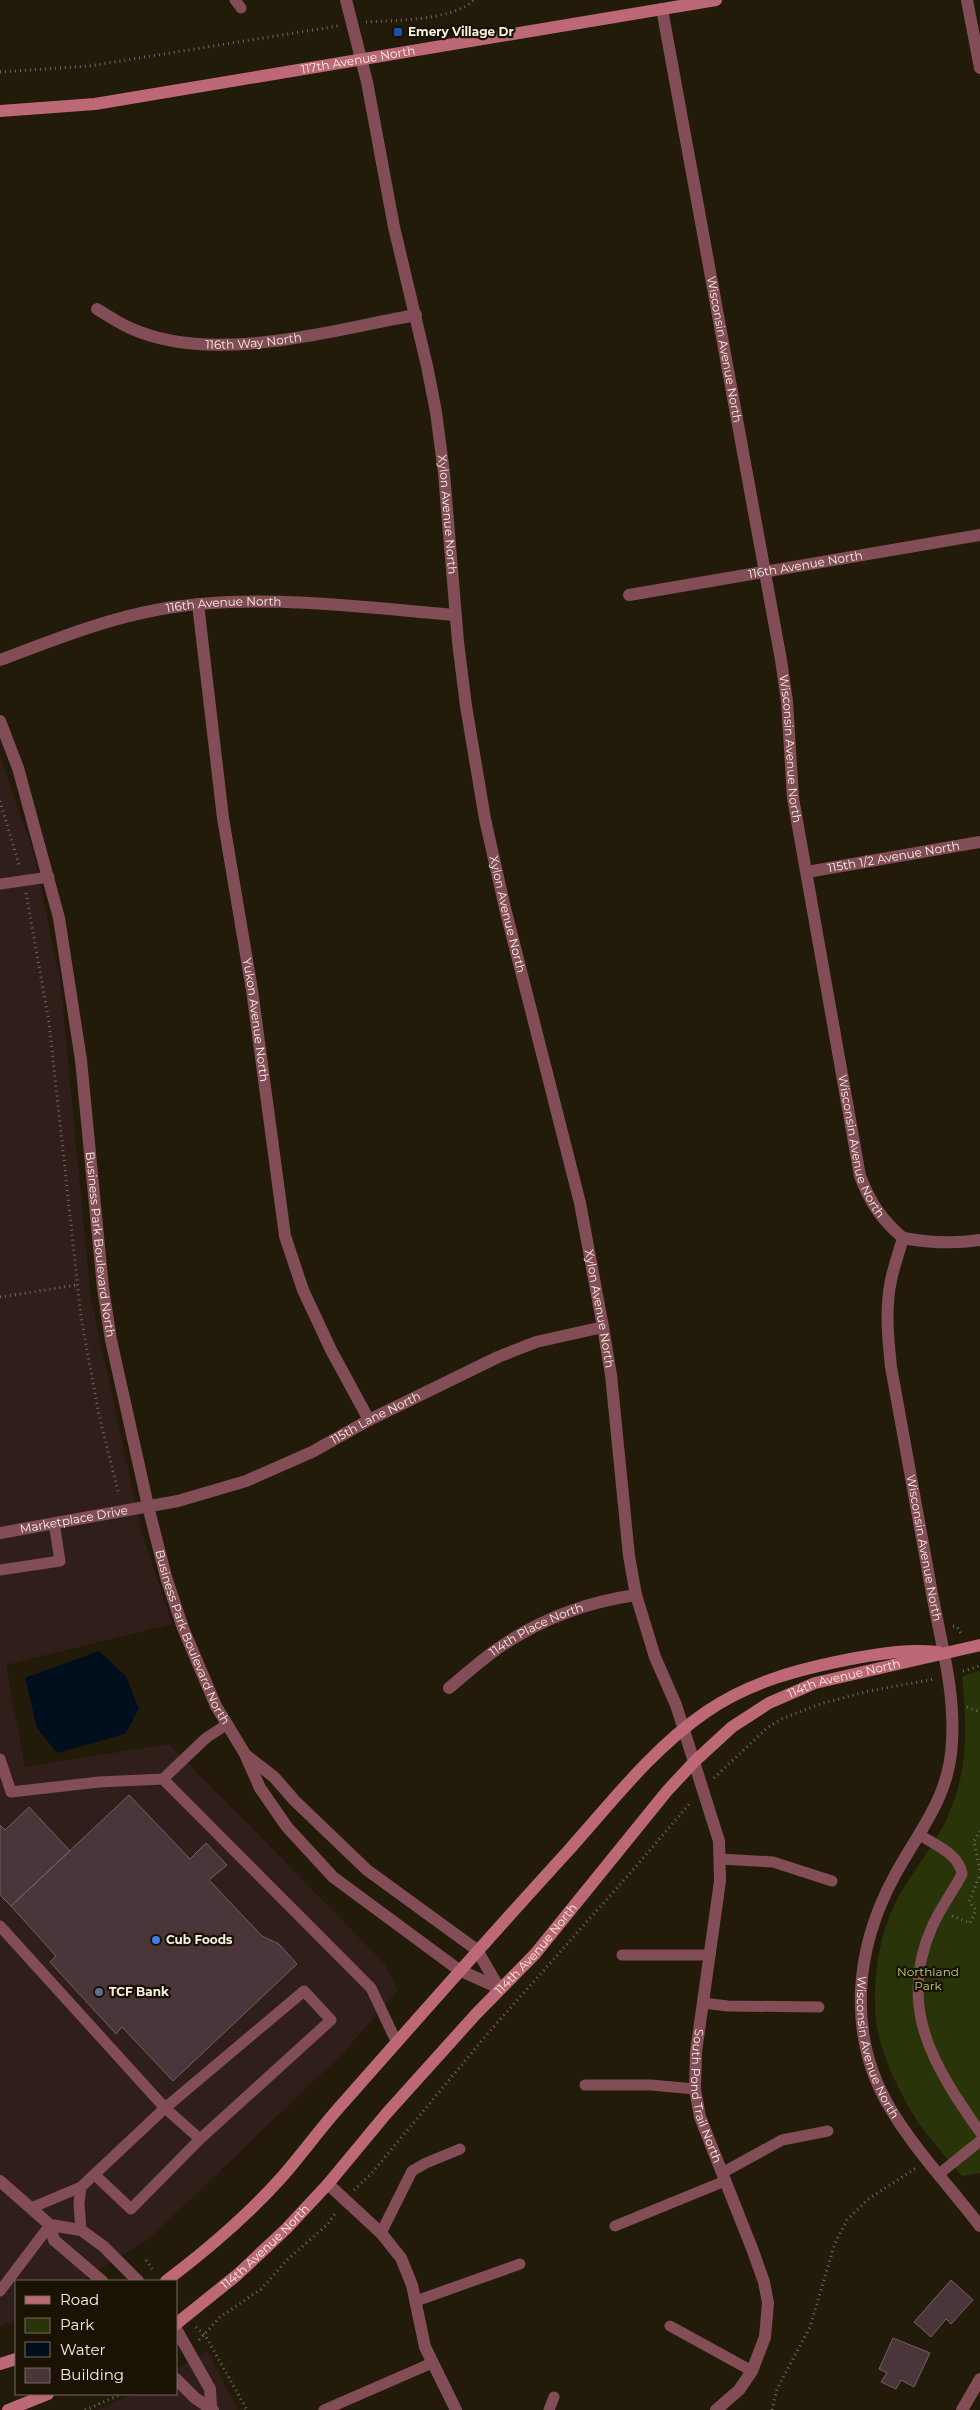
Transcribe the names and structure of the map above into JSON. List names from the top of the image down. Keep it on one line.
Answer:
{"streets":{"street":["117th Avenue North","116th Way North","Wisconsin Avenue North","Xylon Avenue North","116th Avenue North","115th 1/2 Avenue North","Yukon Avenue North","Business Park Boulevard North","115th Lane North","Marketplace Drive","114th Place North","114th Avenue North","South Pond Trail North"]},"crossings":[["117th Avenue North","Wisconsin Avenue North"],["117th Avenue North","Xylon Avenue North"],["116th Way North","Xylon Avenue North"],["Wisconsin Avenue North","116th Avenue North"],["Wisconsin Avenue North","115th 1/2 Avenue North"],["Wisconsin Avenue North","114th Avenue North"],["Xylon Avenue North","116th Avenue North"],["Xylon Avenue North","115th Lane North"],["Xylon Avenue North","114th Place North"],["Xylon Avenue North","114th Avenue North"],["Xylon Avenue North","South Pond Trail North"],["116th Avenue North","Yukon Avenue North"],["Yukon Avenue North","115th Lane North"],["Business Park Boulevard North","115th Lane North"],["Business Park Boulevard North","Marketplace Drive"],["Business Park Boulevard North","114th Avenue North"],["115th Lane North","Marketplace Drive"],["114th Avenue North","South Pond Trail North"]],"parks":["Northland Park"],"places":{"transit":["Emery Village Dr"],"other":["Cub Foods","TCF Bank"]},"legend":["Road","Park","Water","Building"]}
